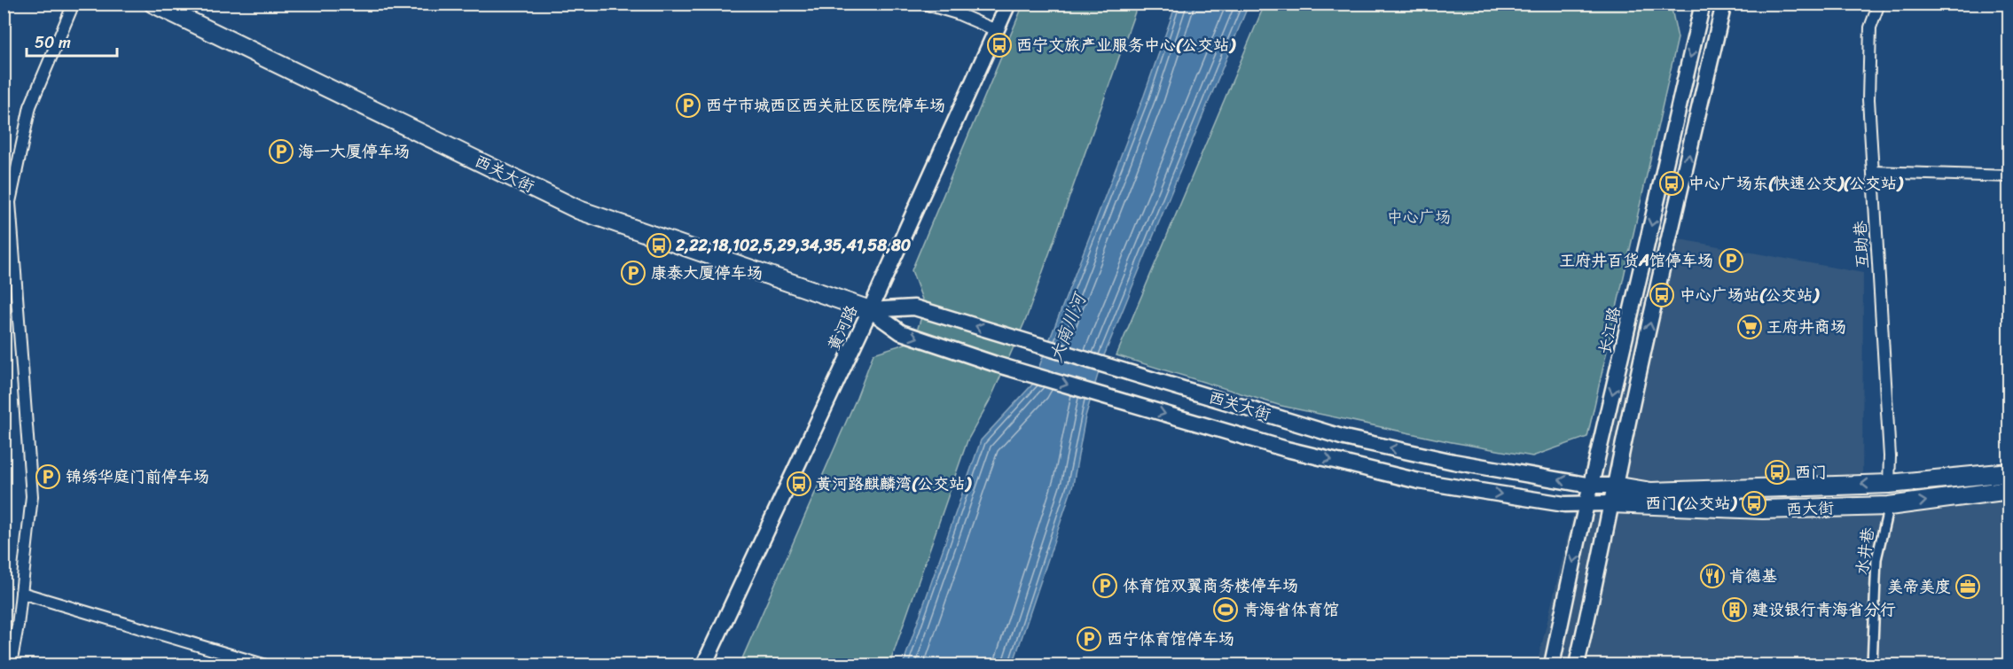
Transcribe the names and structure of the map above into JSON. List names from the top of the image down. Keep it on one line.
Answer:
{"streets":{"main road":["西关大街","黄河路","长江路","西大街"],"street":["互助巷","水井巷"]},"crossings":[["西关大街","黄河路"],["西关大街","长江路"],["西关大街","西大街"],["互助巷","西大街"],["西大街","水井巷"]],"water":["大南川河"],"parks":["中心广场"],"places":{"bus stop":["西宁文旅产业服务中心(公交站)","中心广场东(快速公交)(公交站)","2,22,18,102,5,29,34,35,41,58,80","中心广场站(公交站)","西门","黄河路麒麟湾(公交站)","西门(公交站)"],"parking":["西宁市城西区西关社区医院停车场","海一大厦停车场","王府井百货A馆停车场","康泰大厦停车场","锦绣华庭门前停车场","体育馆双翼商务楼停车场","西宁体育馆停车场"],"supermarket":["王府井商场"],"restaurant":["肯德基"],"office":["美帝美度"],"sports":["青海省体育馆"],"building":["建设银行青海省分行"]},"scale_bar":"50 m"}
